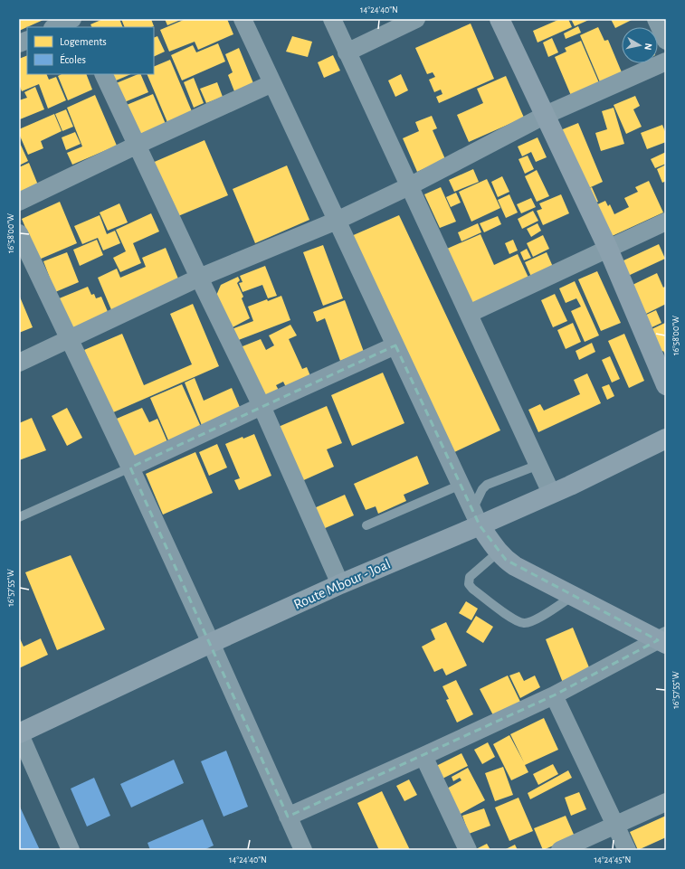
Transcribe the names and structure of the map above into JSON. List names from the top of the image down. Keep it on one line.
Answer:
{"streets":{"main road":["Route Mbour - Joal"]},"legend":["Logements","Écoles"],"north":"right","coordinates":["14°24'40\"N","16°58'00\"W","16°57'55\"W","14°24'45\"N"]}
